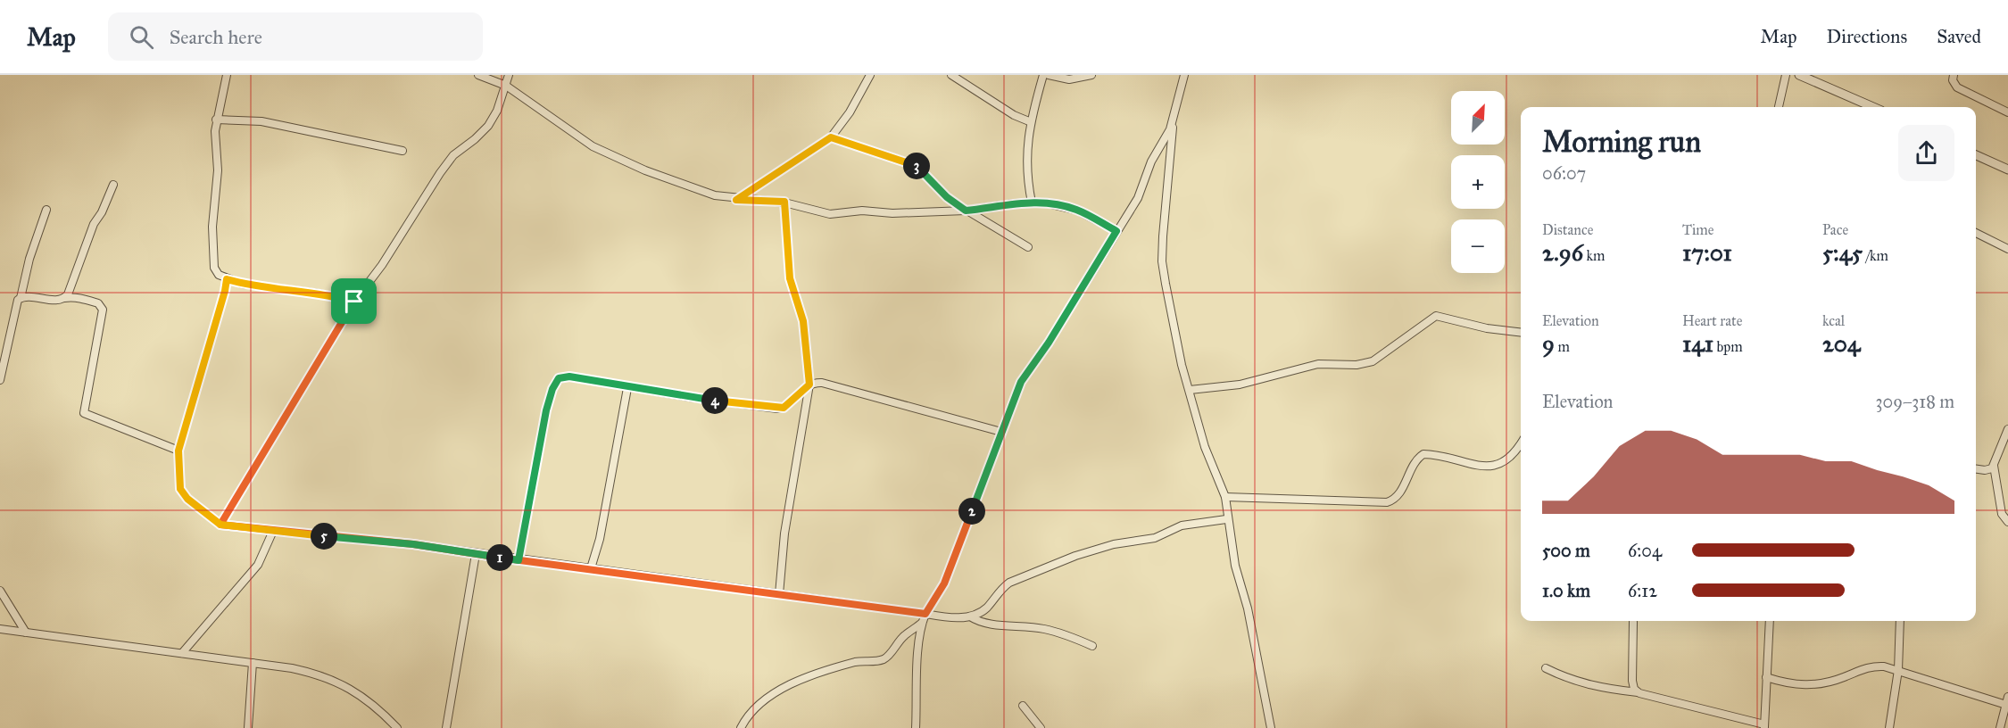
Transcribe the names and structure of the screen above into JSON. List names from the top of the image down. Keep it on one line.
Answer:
{"north":"top right","page":{"header":"Map","search":"Search here","nav":["Map","Directions","Saved"],"map_buttons":["+","−"],"heading":["Morning run","06:07"],"pins":["3","4","2","5","1"],"stats":[["Distance","2.96 km"],["Time","17:01"],["Pace","5:45 /km"],["Elevation","9 m"],["Heart rate","141 bpm"],["kcal","204"]],"chart":["Elevation","309–318 m"],"list":[{"name":"500 m","note":"6:04"},{"name":"1.0 km","note":"6:12"}]}}
